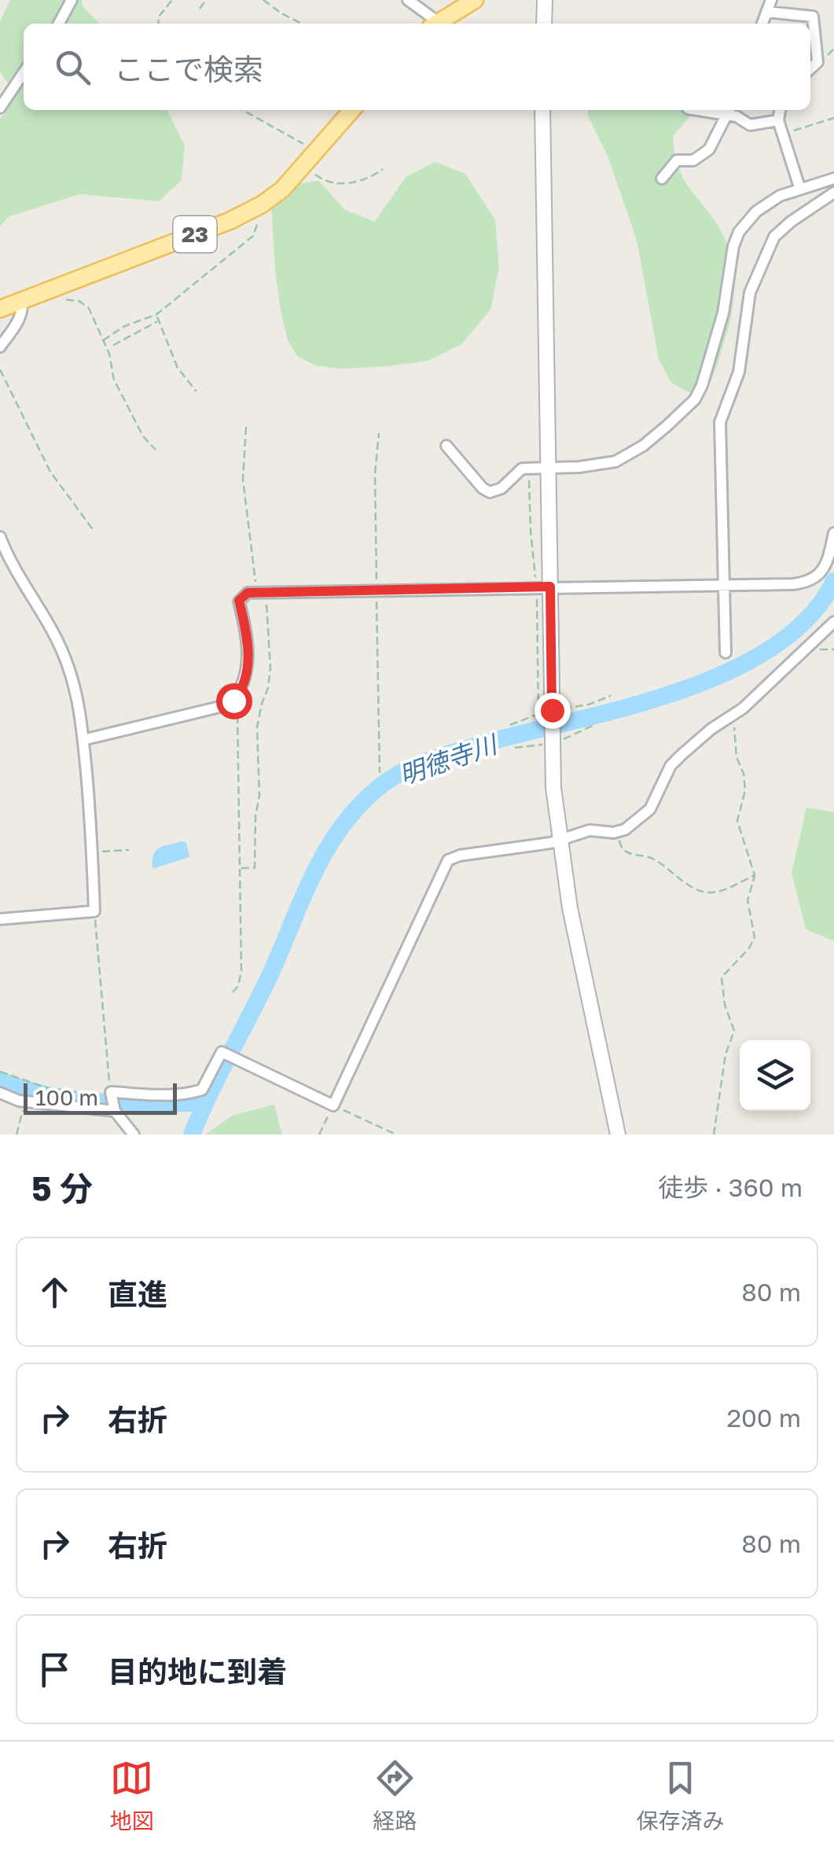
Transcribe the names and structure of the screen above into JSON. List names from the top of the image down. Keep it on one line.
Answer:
{"streets":{"main road":["23"]},"water":["明徳寺川"],"scale_bar":"100 m","page":{"search":"ここで検索","scale":"100 m","heading":["5 分","徒歩 · 360 m"],"list":[["直進","80 m"],["右折","200 m"],["右折","80 m"],"目的地に到着"],"nav":["地図","経路","保存済み"]}}
